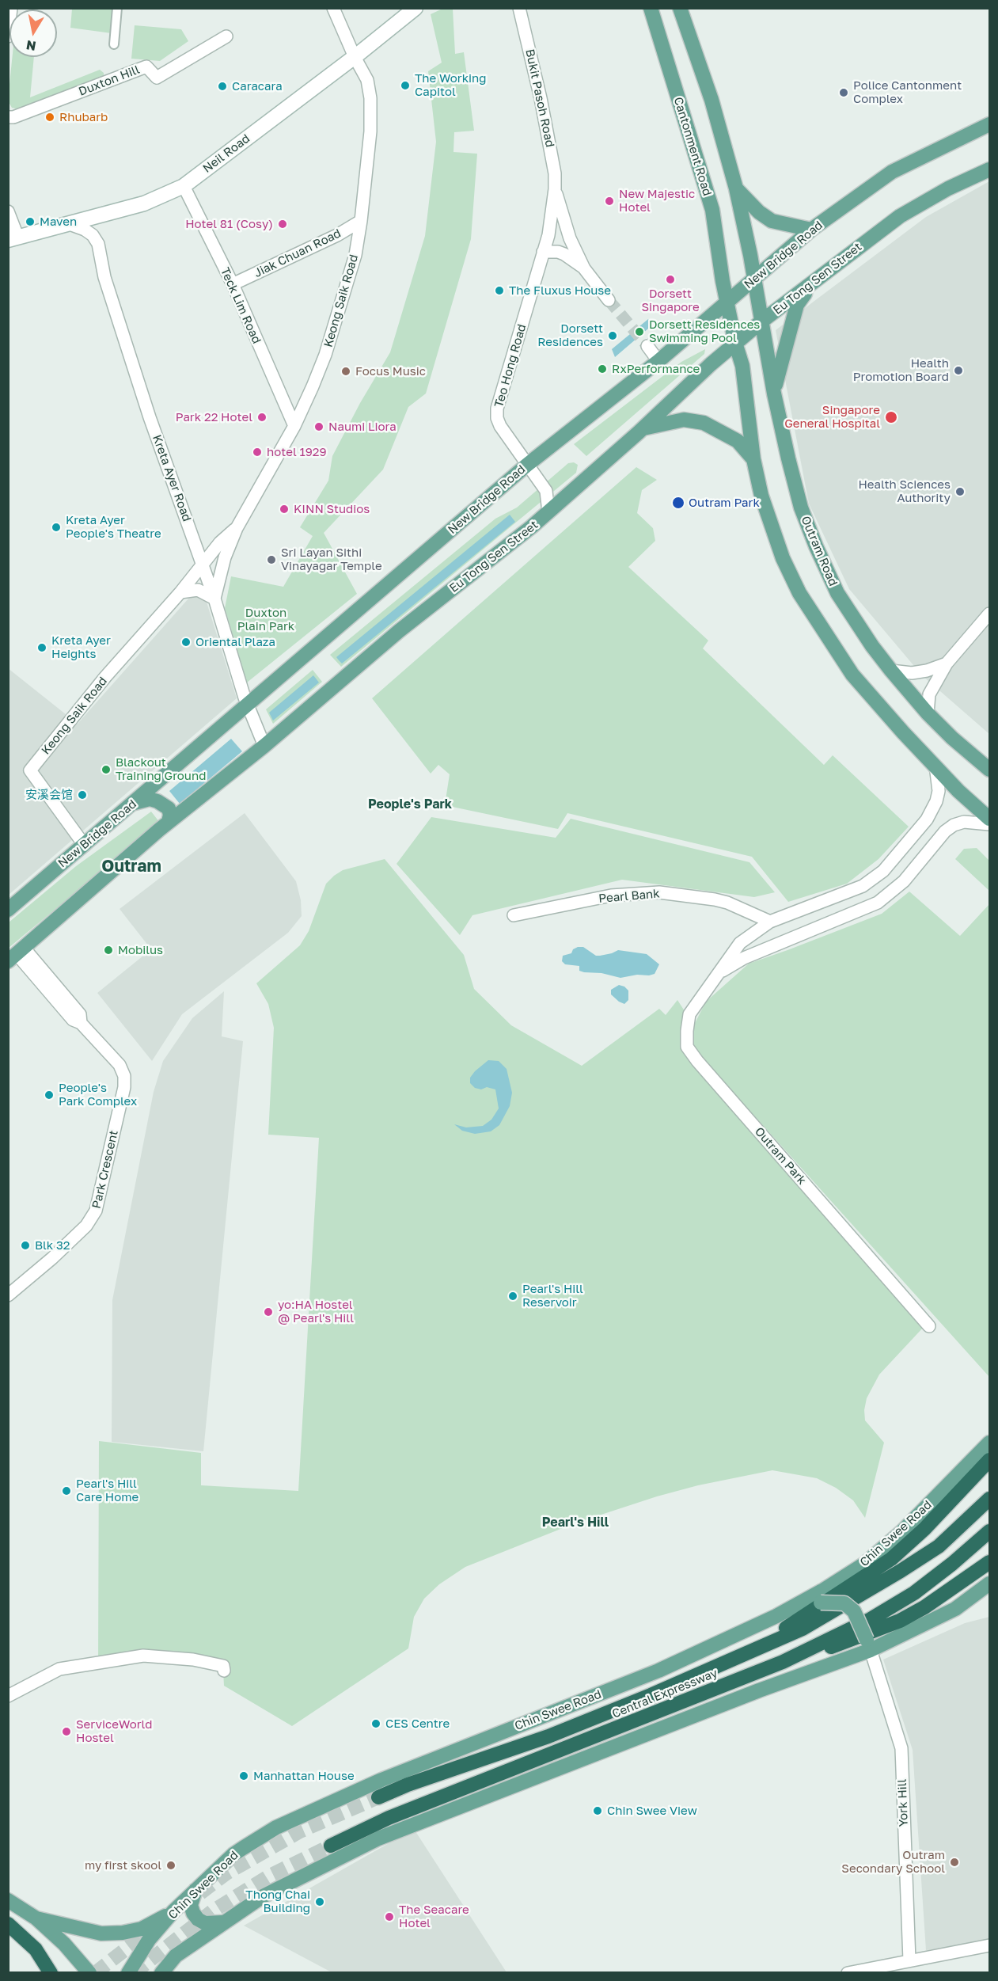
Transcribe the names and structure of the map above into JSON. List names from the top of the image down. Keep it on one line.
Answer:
{"streets":{"highway":["Central Expressway"],"main road":["Cantonment Road","Neil Road","New Bridge Road","Eu Tong Sen Street","Outram Road","Chin Swee Road"],"street":["Duxton Hill","Bukit Pasoh Road","Jiak Chuan Road","Keong Saik Road","Teck Lim Road","Teo Hong Road","Kreta Ayer Road","Pearl Bank","Outram Park","Park Crescent","York Hill"]},"crossings":[["Bukit Pasoh Road","Teo Hong Road"],["Cantonment Road","New Bridge Road"],["Cantonment Road","Eu Tong Sen Street"],["Neil Road","Keong Saik Road"],["Neil Road","Teck Lim Road"],["Neil Road","Kreta Ayer Road"],["Jiak Chuan Road","Keong Saik Road"],["Jiak Chuan Road","Teck Lim Road"],["New Bridge Road","Keong Saik Road"],["New Bridge Road","Teo Hong Road"],["New Bridge Road","Kreta Ayer Road"],["New Bridge Road","Outram Road"],["Eu Tong Sen Street","Teo Hong Road"],["Eu Tong Sen Street","Kreta Ayer Road"],["Eu Tong Sen Street","Outram Road"],["Eu Tong Sen Street","Park Crescent"],["Keong Saik Road","Teck Lim Road"],["Keong Saik Road","Kreta Ayer Road"],["Pearl Bank","Outram Park"]],"districts":["People's Park","Outram","Pearl's Hill"],"parks":["Duxton Plain Park"],"places":["The Working Capitol","Caracara","Police Cantonment Complex","Rhubarb","New Majestic Hotel","Maven","Hotel 81 (Cosy)","Dorsett Singapore","The Fluxus House","Dorsett Residences Swimming Pool","Dorsett Residences","RxPerformance","Health Promotion Board","Focus Music","Park 22 Hotel","Singapore General Hospital","Naumi Liora","hotel 1929","Health Sciences Authority","Outram Park","KINN Studios","Kreta Ayer People's Theatre","Sri Layan Sithi Vinayagar Temple","Oriental Plaza","Kreta Ayer Heights","Blackout Training Ground","安溪会馆","Mobilus","People's Park Complex","Blk 32","Pearl's Hill Reservoir","yo:HA Hostel @ Pearl's Hill","Pearl's Hill Care Home","CES Centre","ServiceWorld Hostel","Manhattan House","Chin Swee View","Outram Secondary School","my first skool","Thong Chai Building","The Seacare Hotel"],"north":"bottom"}
